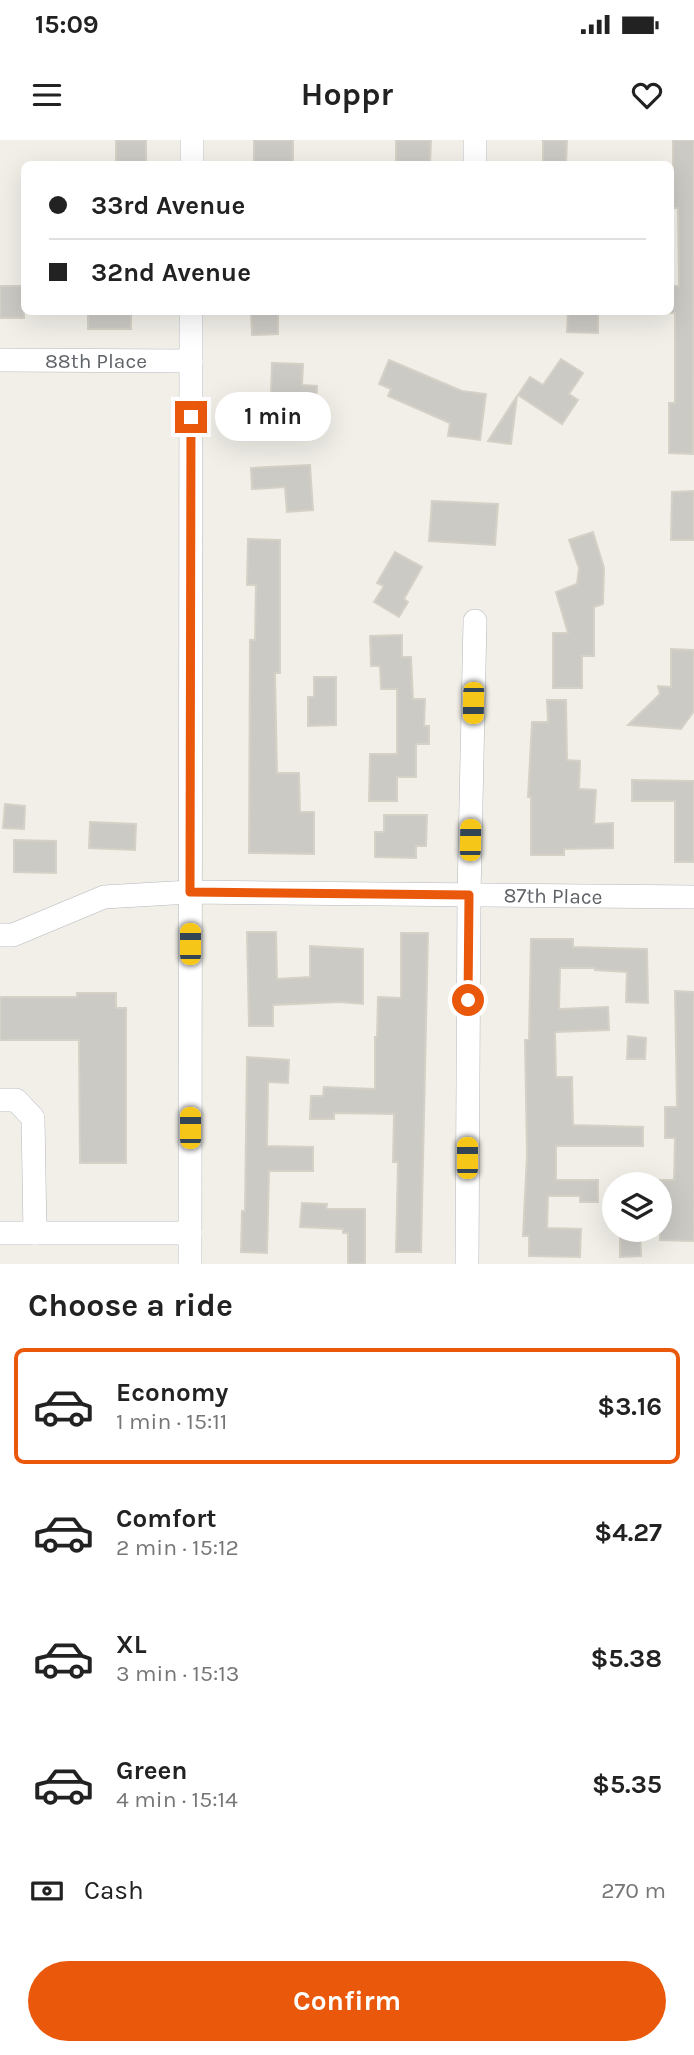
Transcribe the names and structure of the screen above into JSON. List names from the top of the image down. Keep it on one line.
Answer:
{"streets":{"street":["88th Place","87th Place"]},"page":{"status":"15:09","header":"Hoppr","banner":["33rd Avenue","32nd Avenue"],"bubble":"1 min","heading":"Choose a ride","list":[{"name":"Economy","note":"1 min · 15:11","value":"$3.16"},{"name":"Comfort","note":"2 min · 15:12","value":"$4.27"},{"name":"XL","note":"3 min · 15:13","value":"$5.38"},{"name":"Green","note":"4 min · 15:14","value":"$5.35"}],"pay":["Cash","270 m"],"buttons":"Confirm"}}
